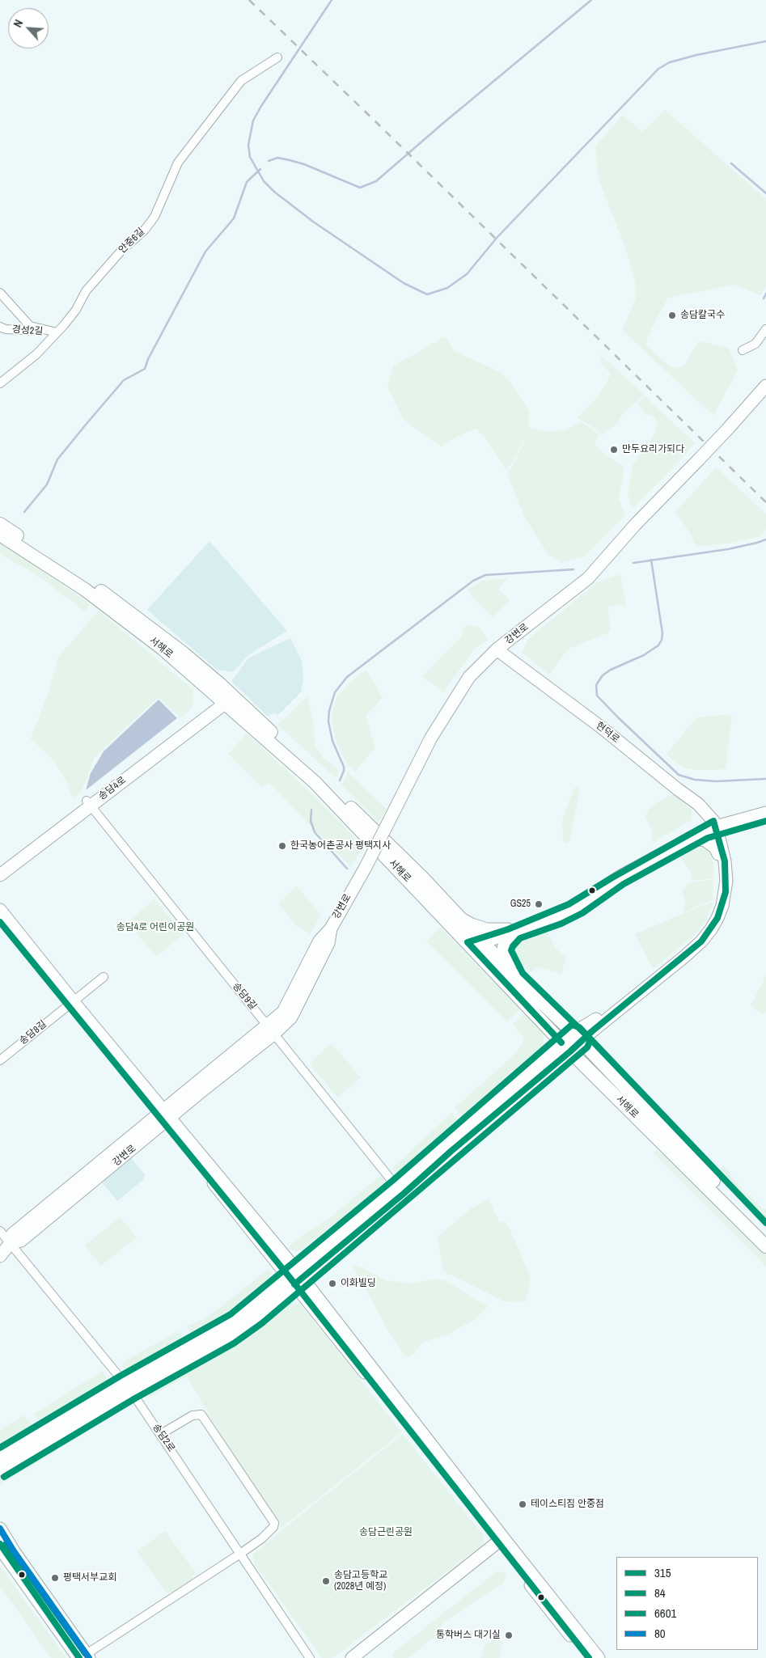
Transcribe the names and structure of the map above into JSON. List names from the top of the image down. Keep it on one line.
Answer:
{"streets":{"main road":["강변로","서해로","현덕로","송담4로"],"street":["안중6길","경성2길","송담9길","송담8길","송담2로"]},"crossings":[["안중6길","경성2길"],["강변로","현덕로"],["강변로","송담9길"],["강변로","송담2로"],["서해로","송담4로"],["송담4로","송담9길"]],"parks":["송담4로 어린이공원","송담근린공원"],"places":["송담칼국수","만두요리가되다","한국농어촌공사 평택지사","GS25","이화빌딩","테이스티짐 안중점","평택서부교회","송담고등학교 (2028년 예정)","통학버스 대기실"],"lines":["transit line 315","transit line 84","transit line 6601","transit line 80"],"legend":["315","84","6601","80"],"north":"top left"}
